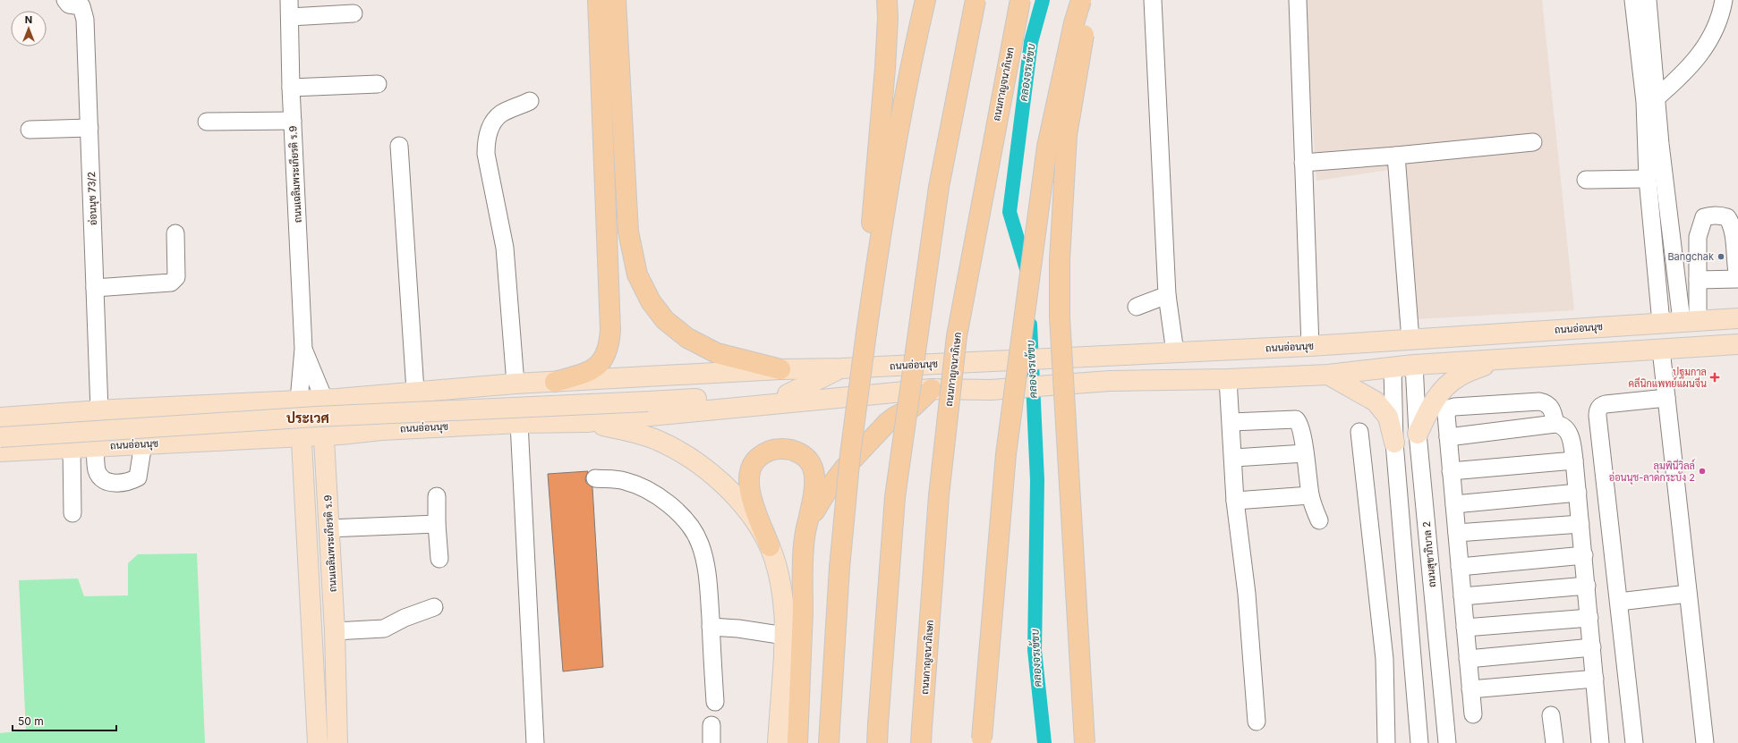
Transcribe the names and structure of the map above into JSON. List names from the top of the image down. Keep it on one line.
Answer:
{"streets":{"highway":["ถนนกาญจนาภิเษก"],"main road":["ถนนเฉลิมพระเกียรติ ร.9","ถนนอ่อนนุช"],"street":["อ่อนนุช 73/2","ถนนสุขาภิบาล 2"]},"crossings":[["ถนนเฉลิมพระเกียรติ ร.9","ถนนอ่อนนุช"],["อ่อนนุช 73/2","ถนนอ่อนนุช"],["ถนนอ่อนนุช","ถนนสุขาภิบาล 2"]],"districts":["ประเวศ"],"water":["คลองจรเข้ขบ"],"places":{"other":["Bangchak","ลุมพินีวิลล์ อ่อนนุช-ลาดกระบัง 2"],"health":["ปฐมกาล คลีนิกแพทย์แผนจีน"]},"scale_bar":"50 m","north":"top"}
